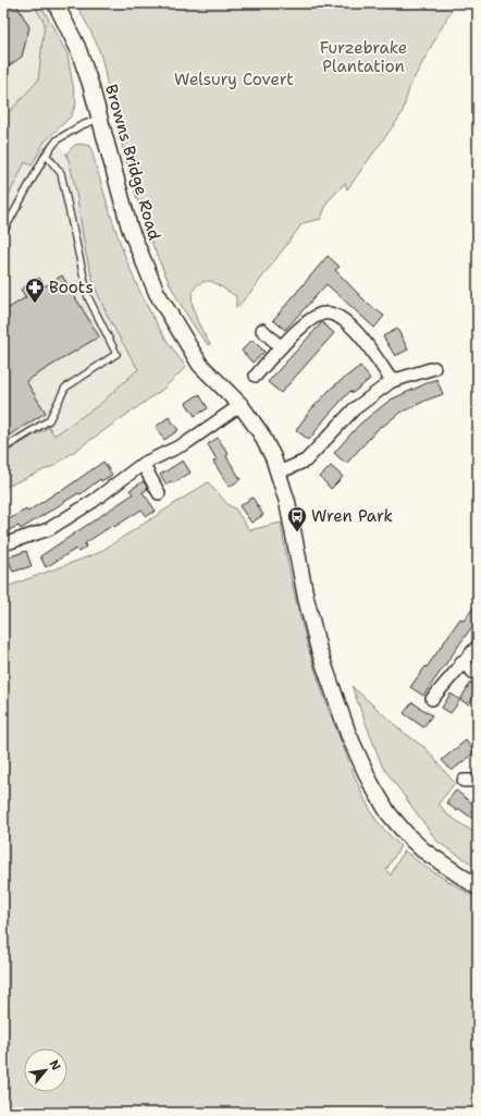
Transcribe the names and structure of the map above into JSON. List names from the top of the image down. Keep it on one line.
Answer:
{"streets":{"street":["Browns Bridge Road"]},"parks":["Furzebrake Plantation","Welsury Covert"],"places":{"pharmacy":["Boots"],"bus stop":["Wren Park"]},"north":"top right"}
